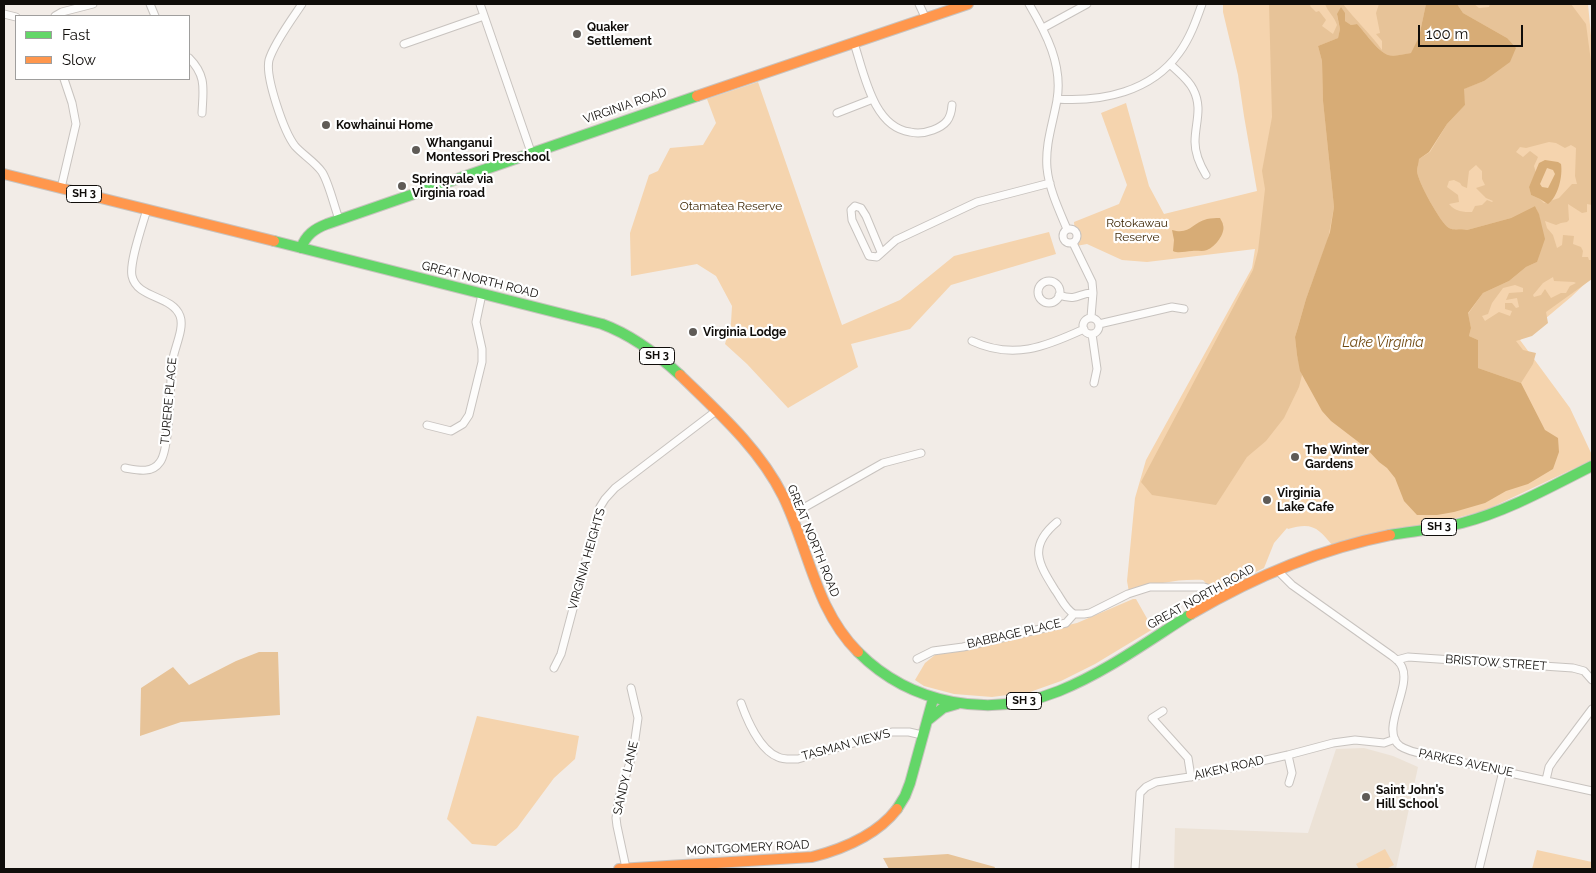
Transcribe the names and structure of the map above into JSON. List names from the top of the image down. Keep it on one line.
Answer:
{"streets":{"main road":["VIRGINIA ROAD","SH 3","GREAT NORTH ROAD","MONTGOMERY ROAD"],"street":["TURERE PLACE","VIRGINIA HEIGHTS","BABBAGE PLACE","BRISTOW STREET","TASMAN VIEWS","PARKES AVENUE","AIKEN ROAD","SANDY LANE"]},"crossings":[["VIRGINIA ROAD","GREAT NORTH ROAD"],["GREAT NORTH ROAD","TURERE PLACE"],["GREAT NORTH ROAD","VIRGINIA HEIGHTS"],["GREAT NORTH ROAD","BABBAGE PLACE"],["GREAT NORTH ROAD","MONTGOMERY ROAD"],["TASMAN VIEWS","MONTGOMERY ROAD"],["PARKES AVENUE","AIKEN ROAD"],["SANDY LANE","MONTGOMERY ROAD"]],"water":["Lake Virginia"],"parks":["Otamatea Reserve","Rotokawau Reserve"],"places":["Quaker Settlement","Kowhainui Home","Whanganui Montessori Preschool","Springvale via Virginia road","Virginia Lodge","The Winter Gardens","Virginia Lake Cafe","Saint John's Hill School"],"legend":["Fast","Slow"],"scale_bar":"100 m"}
